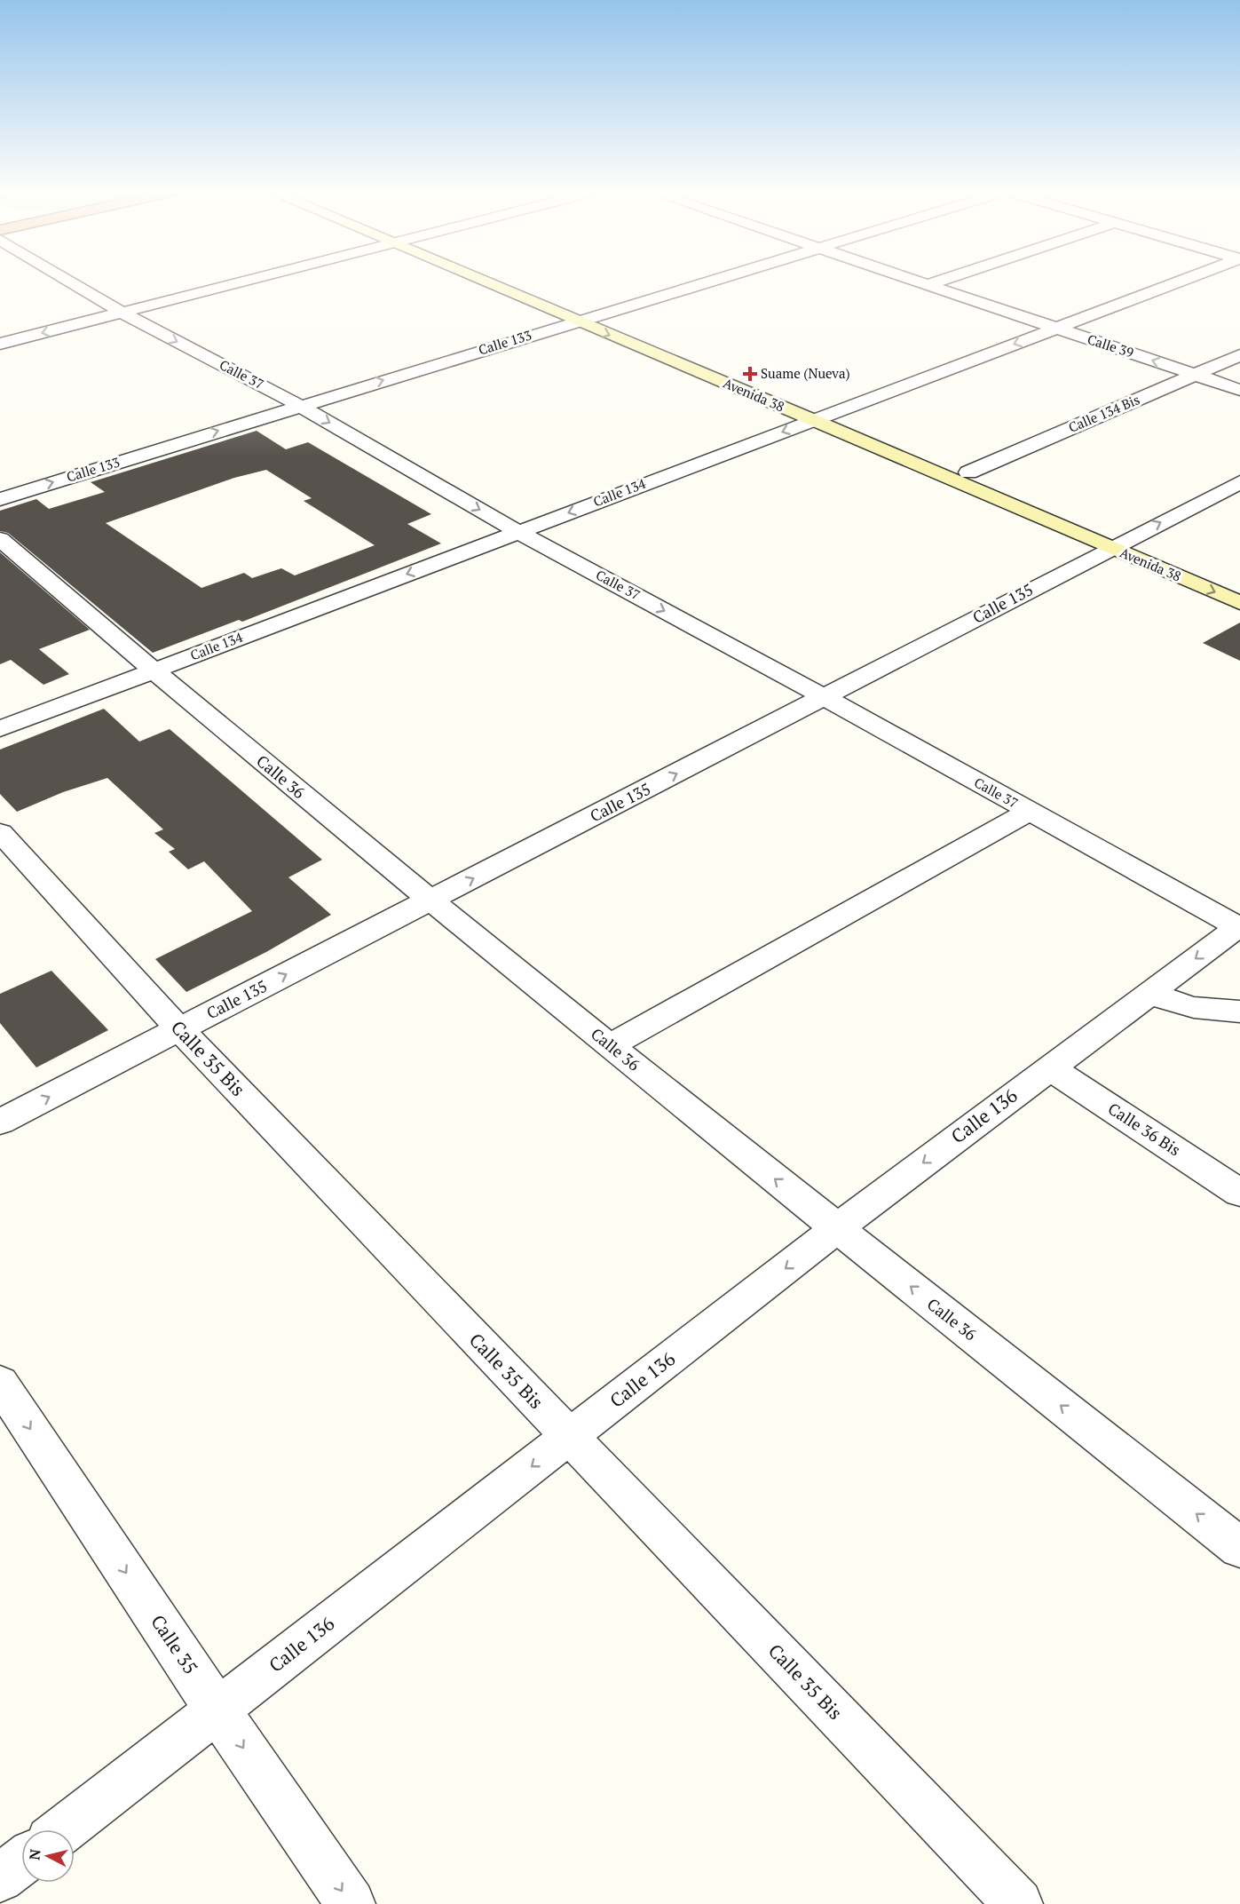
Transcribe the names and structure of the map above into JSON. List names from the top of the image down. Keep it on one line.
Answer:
{"streets":{"main road":["Avenida 38"],"street":["Calle 133","Calle 39","Calle 37","Calle 134 Bis","Calle 134","Calle 135","Calle 36","Calle 35 Bis","Calle 136","Calle 36 Bis","Calle 35"]},"crossings":[["Calle 133","Calle 37"],["Calle 133","Avenida 38"],["Calle 39","Calle 134 Bis"],["Calle 39","Calle 134"],["Calle 37","Calle 134"],["Calle 37","Calle 135"],["Calle 37","Calle 136"],["Avenida 38","Calle 134 Bis"],["Avenida 38","Calle 134"],["Avenida 38","Calle 135"],["Calle 134","Calle 36"],["Calle 135","Calle 36"],["Calle 135","Calle 35 Bis"],["Calle 36","Calle 136"],["Calle 35 Bis","Calle 136"],["Calle 136","Calle 36 Bis"],["Calle 136","Calle 35"]],"one_way":["Calle 39","Calle 37","Calle 134","Calle 36","Calle 136","Calle 35"],"places":{"health":["Suame (Nueva)"]},"north":"left"}
